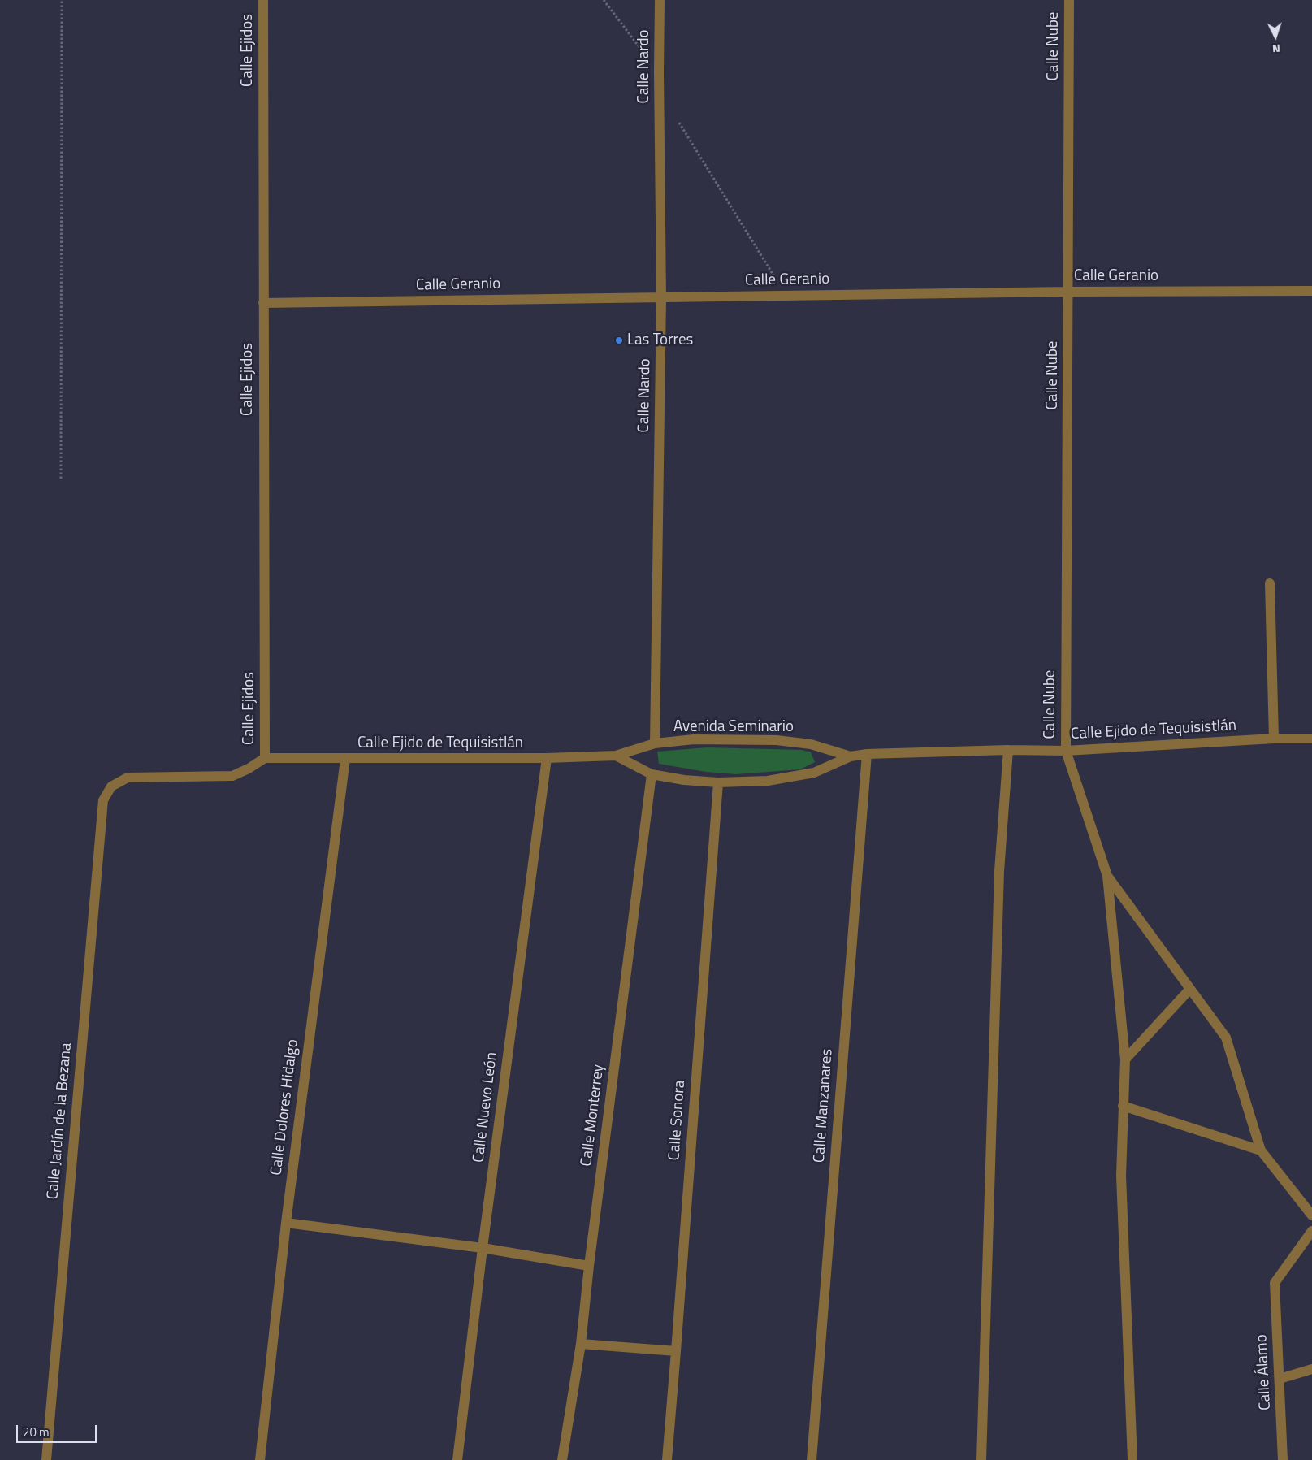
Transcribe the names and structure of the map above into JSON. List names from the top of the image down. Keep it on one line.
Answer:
{"streets":{"street":["Calle Nube","Calle Ejidos","Calle Nardo","Calle Geranio","Avenida Seminario","Calle Ejido de Tequisistlán","Calle Manzanares","Calle Dolores Hidalgo","Calle Nuevo León","Calle Monterrey","Calle Sonora","Calle Jardín de la Bezana","Calle Álamo"]},"crossings":[["Calle Nube","Calle Geranio"],["Calle Nube","Calle Ejido de Tequisistlán"],["Calle Ejidos","Calle Geranio"],["Calle Ejidos","Calle Ejido de Tequisistlán"],["Calle Ejidos","Calle Jardín de la Bezana"],["Calle Nardo","Calle Geranio"],["Calle Nardo","Avenida Seminario"],["Avenida Seminario","Calle Ejido de Tequisistlán"],["Calle Ejido de Tequisistlán","Calle Manzanares"],["Calle Ejido de Tequisistlán","Calle Dolores Hidalgo"],["Calle Ejido de Tequisistlán","Calle Nuevo León"],["Calle Ejido de Tequisistlán","Calle Jardín de la Bezana"]],"places":["Las Torres"],"scale_bar":"20 m","north":"bottom"}
